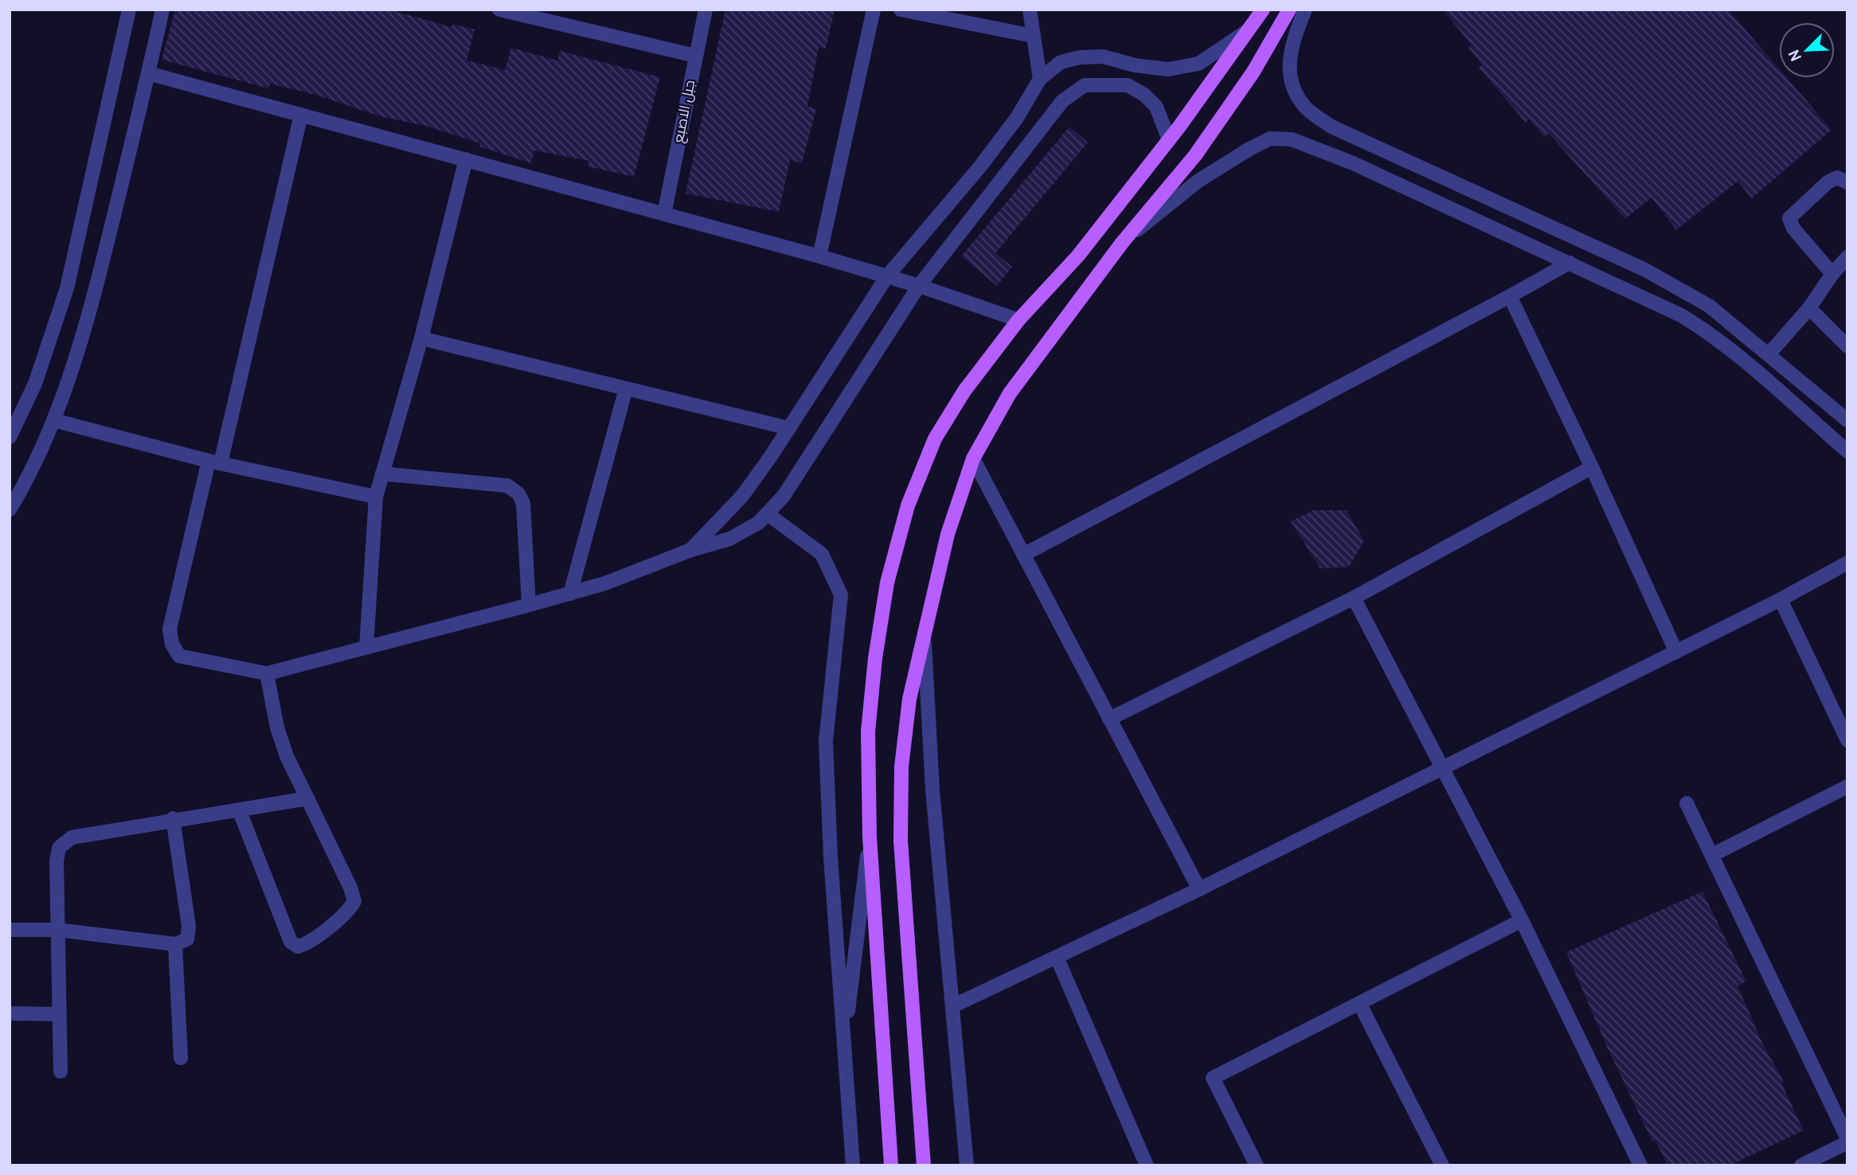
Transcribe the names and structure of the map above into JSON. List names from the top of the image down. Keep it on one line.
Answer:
{"streets":{"street":["جبل الاصبع"]},"north":"bottom left"}
